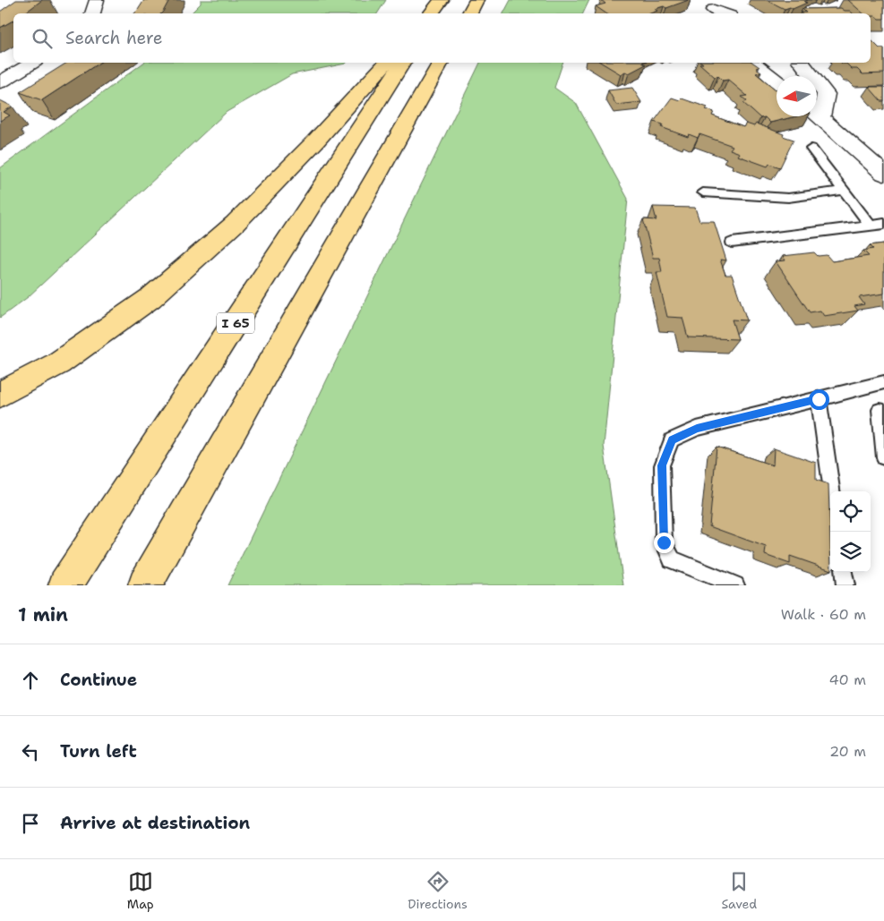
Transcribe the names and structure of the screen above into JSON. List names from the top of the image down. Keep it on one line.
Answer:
{"streets":{"highway":["I 65"]},"north":"left","page":{"search":"Search here","heading":["1 min","Walk · 60 m"],"list":[["Continue","40 m"],["Turn left","20 m"],"Arrive at destination"],"nav":["Map","Directions","Saved"]}}
